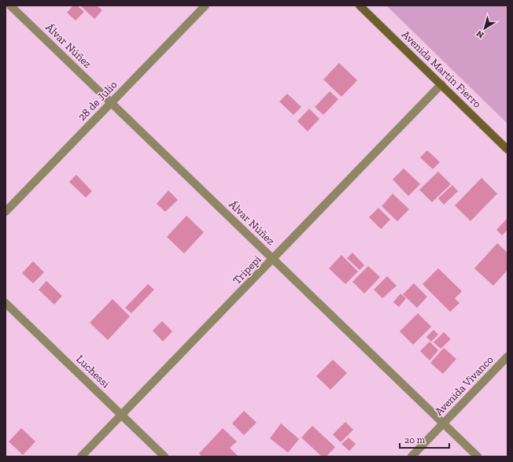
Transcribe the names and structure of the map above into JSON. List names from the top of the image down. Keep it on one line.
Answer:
{"streets":{"main road":["Avenida Martín Fierro"],"street":["Álvar Núñez","28 de Julio","Tripepi","Luchessi","Avenida Vivanco"]},"crossings":[["Álvar Núñez","28 de Julio"],["Álvar Núñez","Tripepi"],["Álvar Núñez","Avenida Vivanco"],["Avenida Martín Fierro","Tripepi"],["Tripepi","Luchessi"]],"scale_bar":"20 m","north":"bottom left"}
